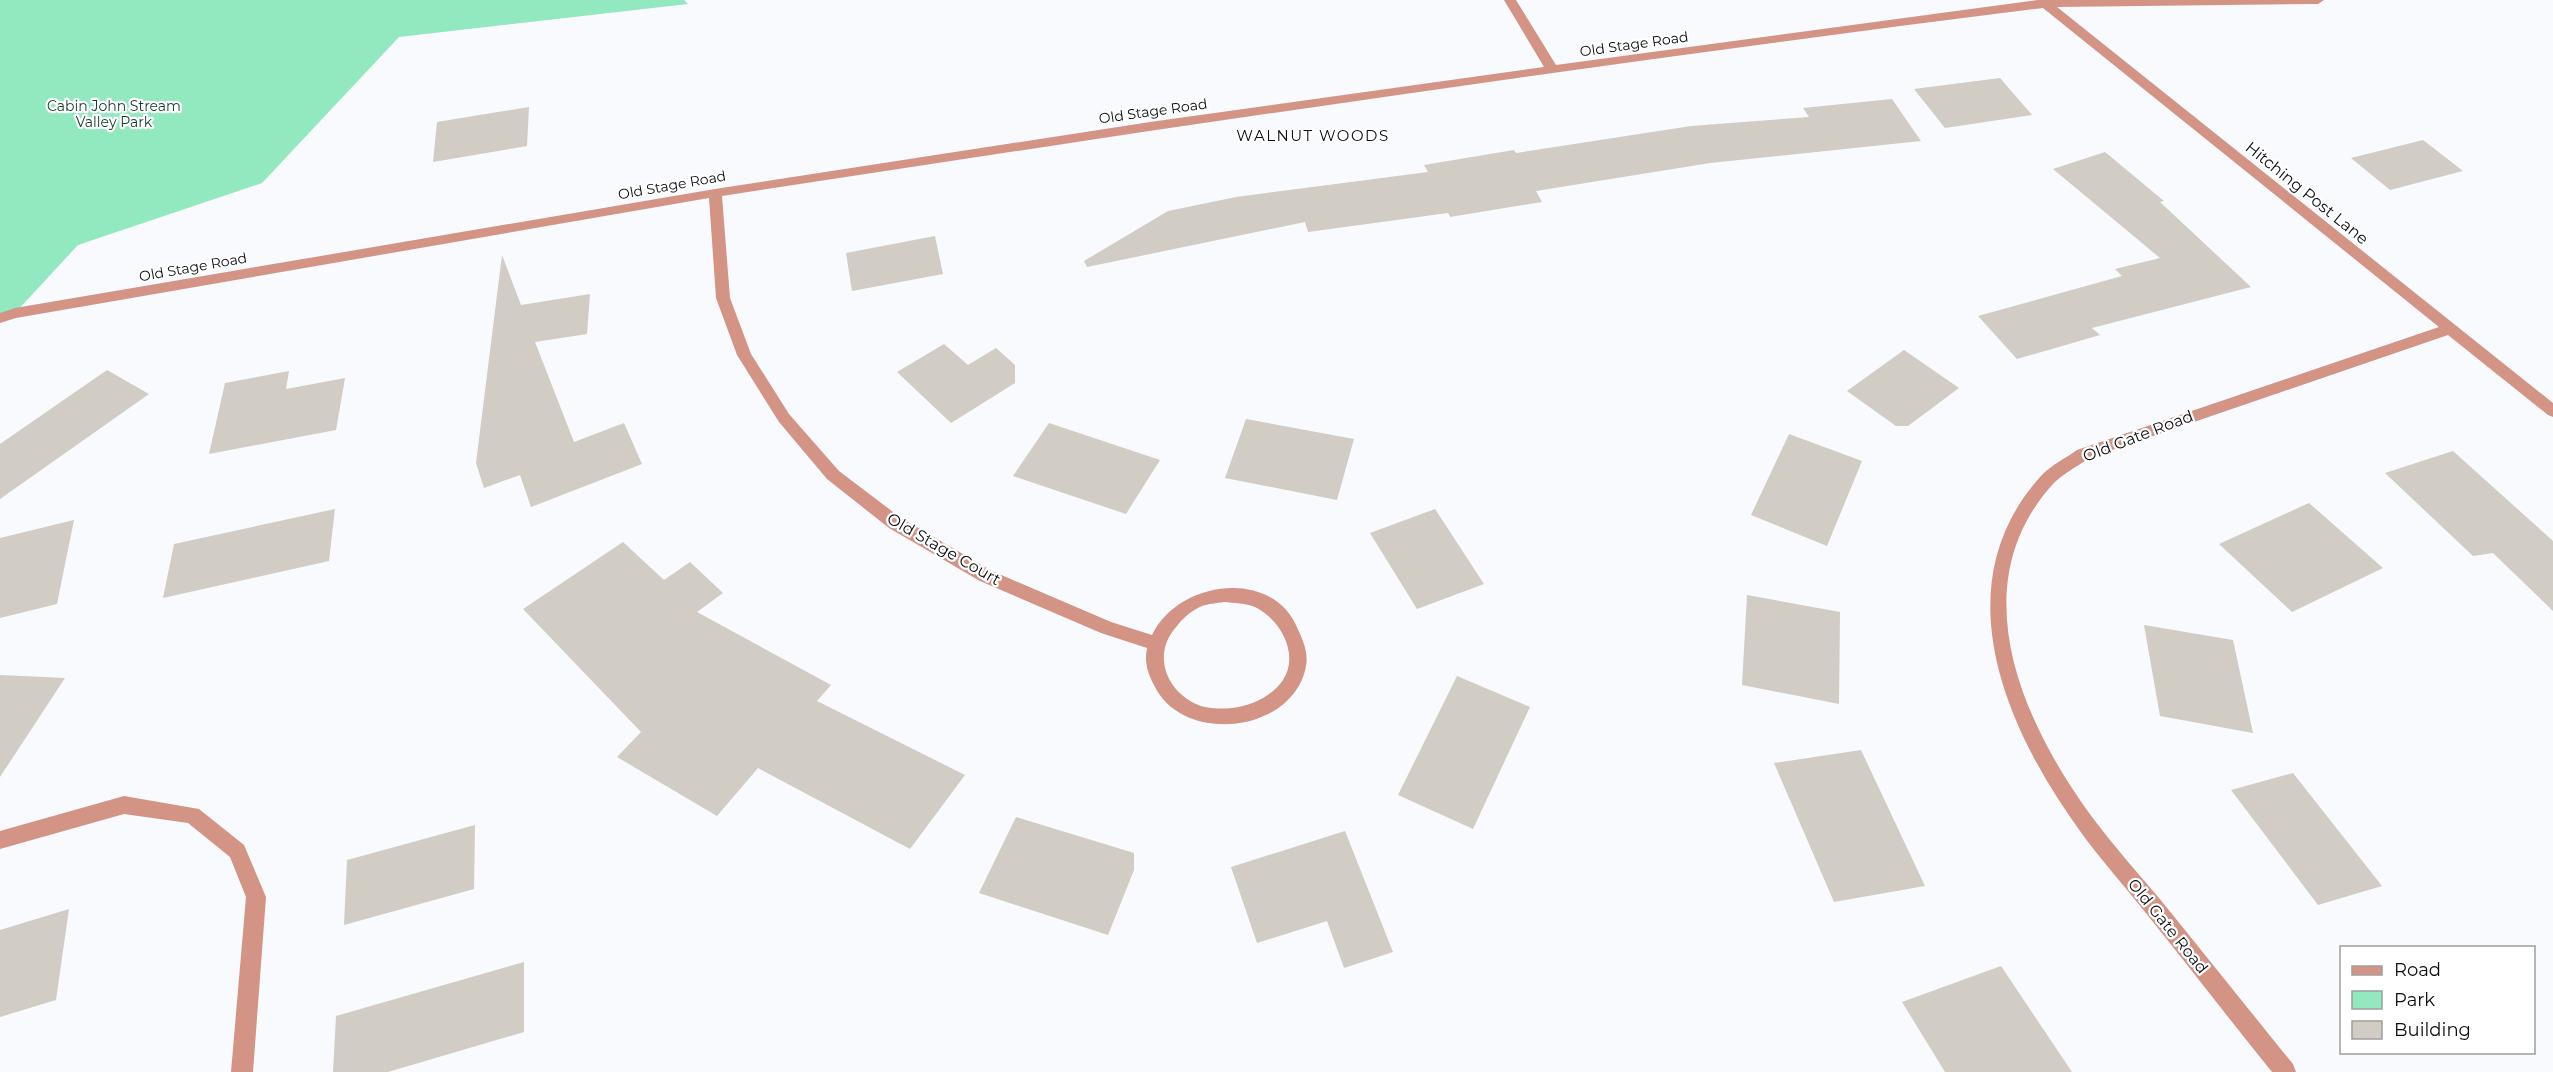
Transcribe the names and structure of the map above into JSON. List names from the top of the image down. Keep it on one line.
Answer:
{"streets":{"street":["Old Stage Road","Hitching Post Lane","Old Gate Road","Old Stage Court"]},"crossings":[["Old Stage Road","Hitching Post Lane"],["Old Stage Road","Old Stage Court"],["Hitching Post Lane","Old Gate Road"]],"districts":["WALNUT WOODS"],"parks":["Cabin John Stream Valley Park"],"legend":["Road","Park","Building"]}
